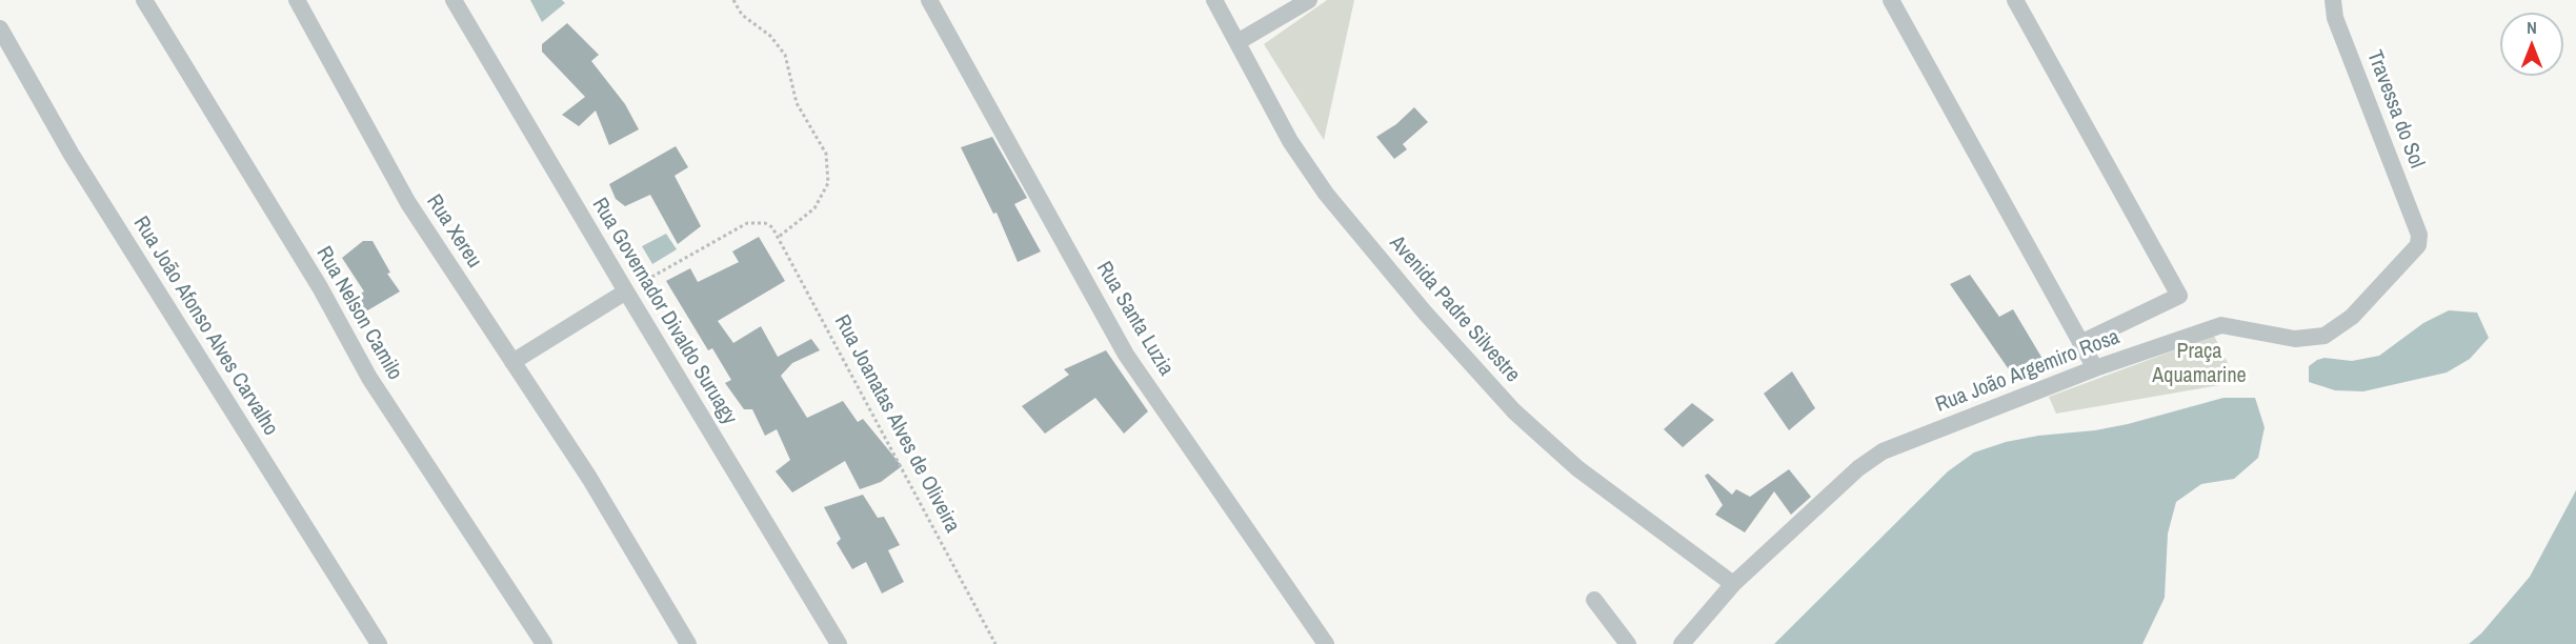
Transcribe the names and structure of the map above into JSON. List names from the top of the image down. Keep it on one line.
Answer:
{"streets":{"street":["Travessa do Sol","Rua Xereu","Avenida Padre Silvestre","Rua Governador Divaldo Suruagy","Rua Nelson Camilo","Rua Santa Luzia","Rua João Afonso Alves Carvalho","Rua João Argemiro Rosa"],"path":["Rua Joanatas Alves de Oliveira"]},"crossings":[["Travessa do Sol","Rua João Argemiro Rosa"],["Avenida Padre Silvestre","Rua João Argemiro Rosa"],["Rua Governador Divaldo Suruagy","Rua Joanatas Alves de Oliveira"]],"parks":["Praça Aquamarine"],"north":"top"}
